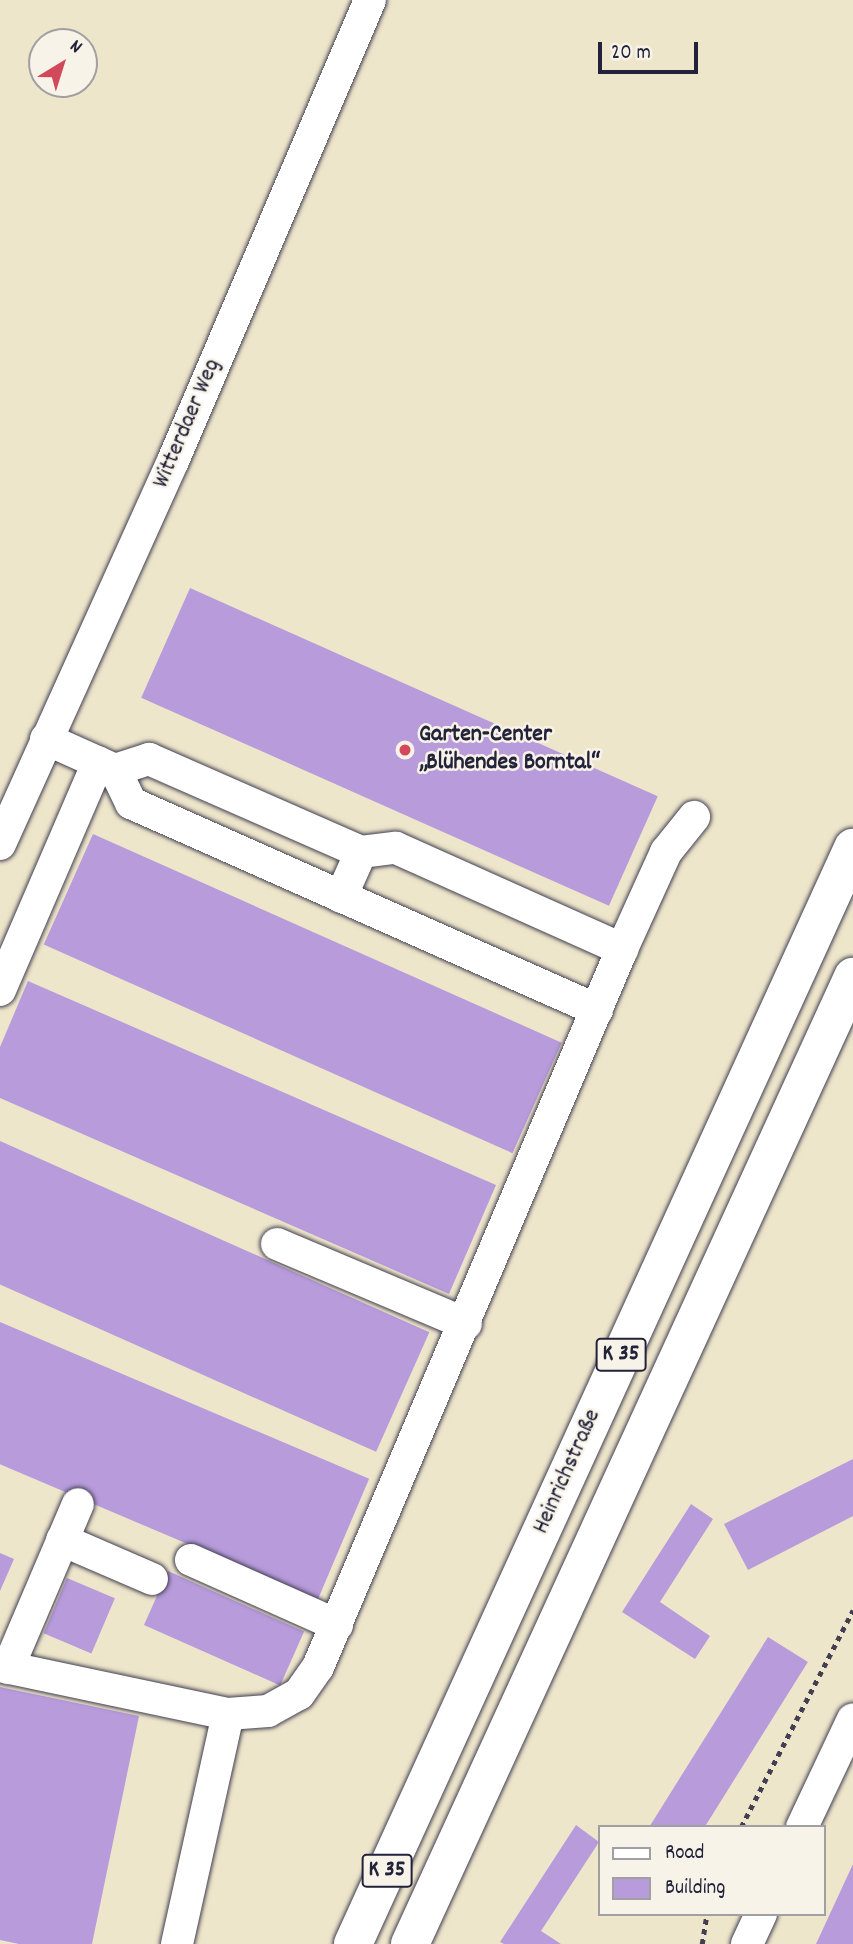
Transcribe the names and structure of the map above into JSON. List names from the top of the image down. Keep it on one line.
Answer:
{"streets":{"highway":["K 35","Heinrichstraße"],"street":["Witterdaer Weg"]},"places":["Garten-Center „Blühendes Borntal“"],"legend":["Road","Building"],"scale_bar":"20 m","north":"top right"}
